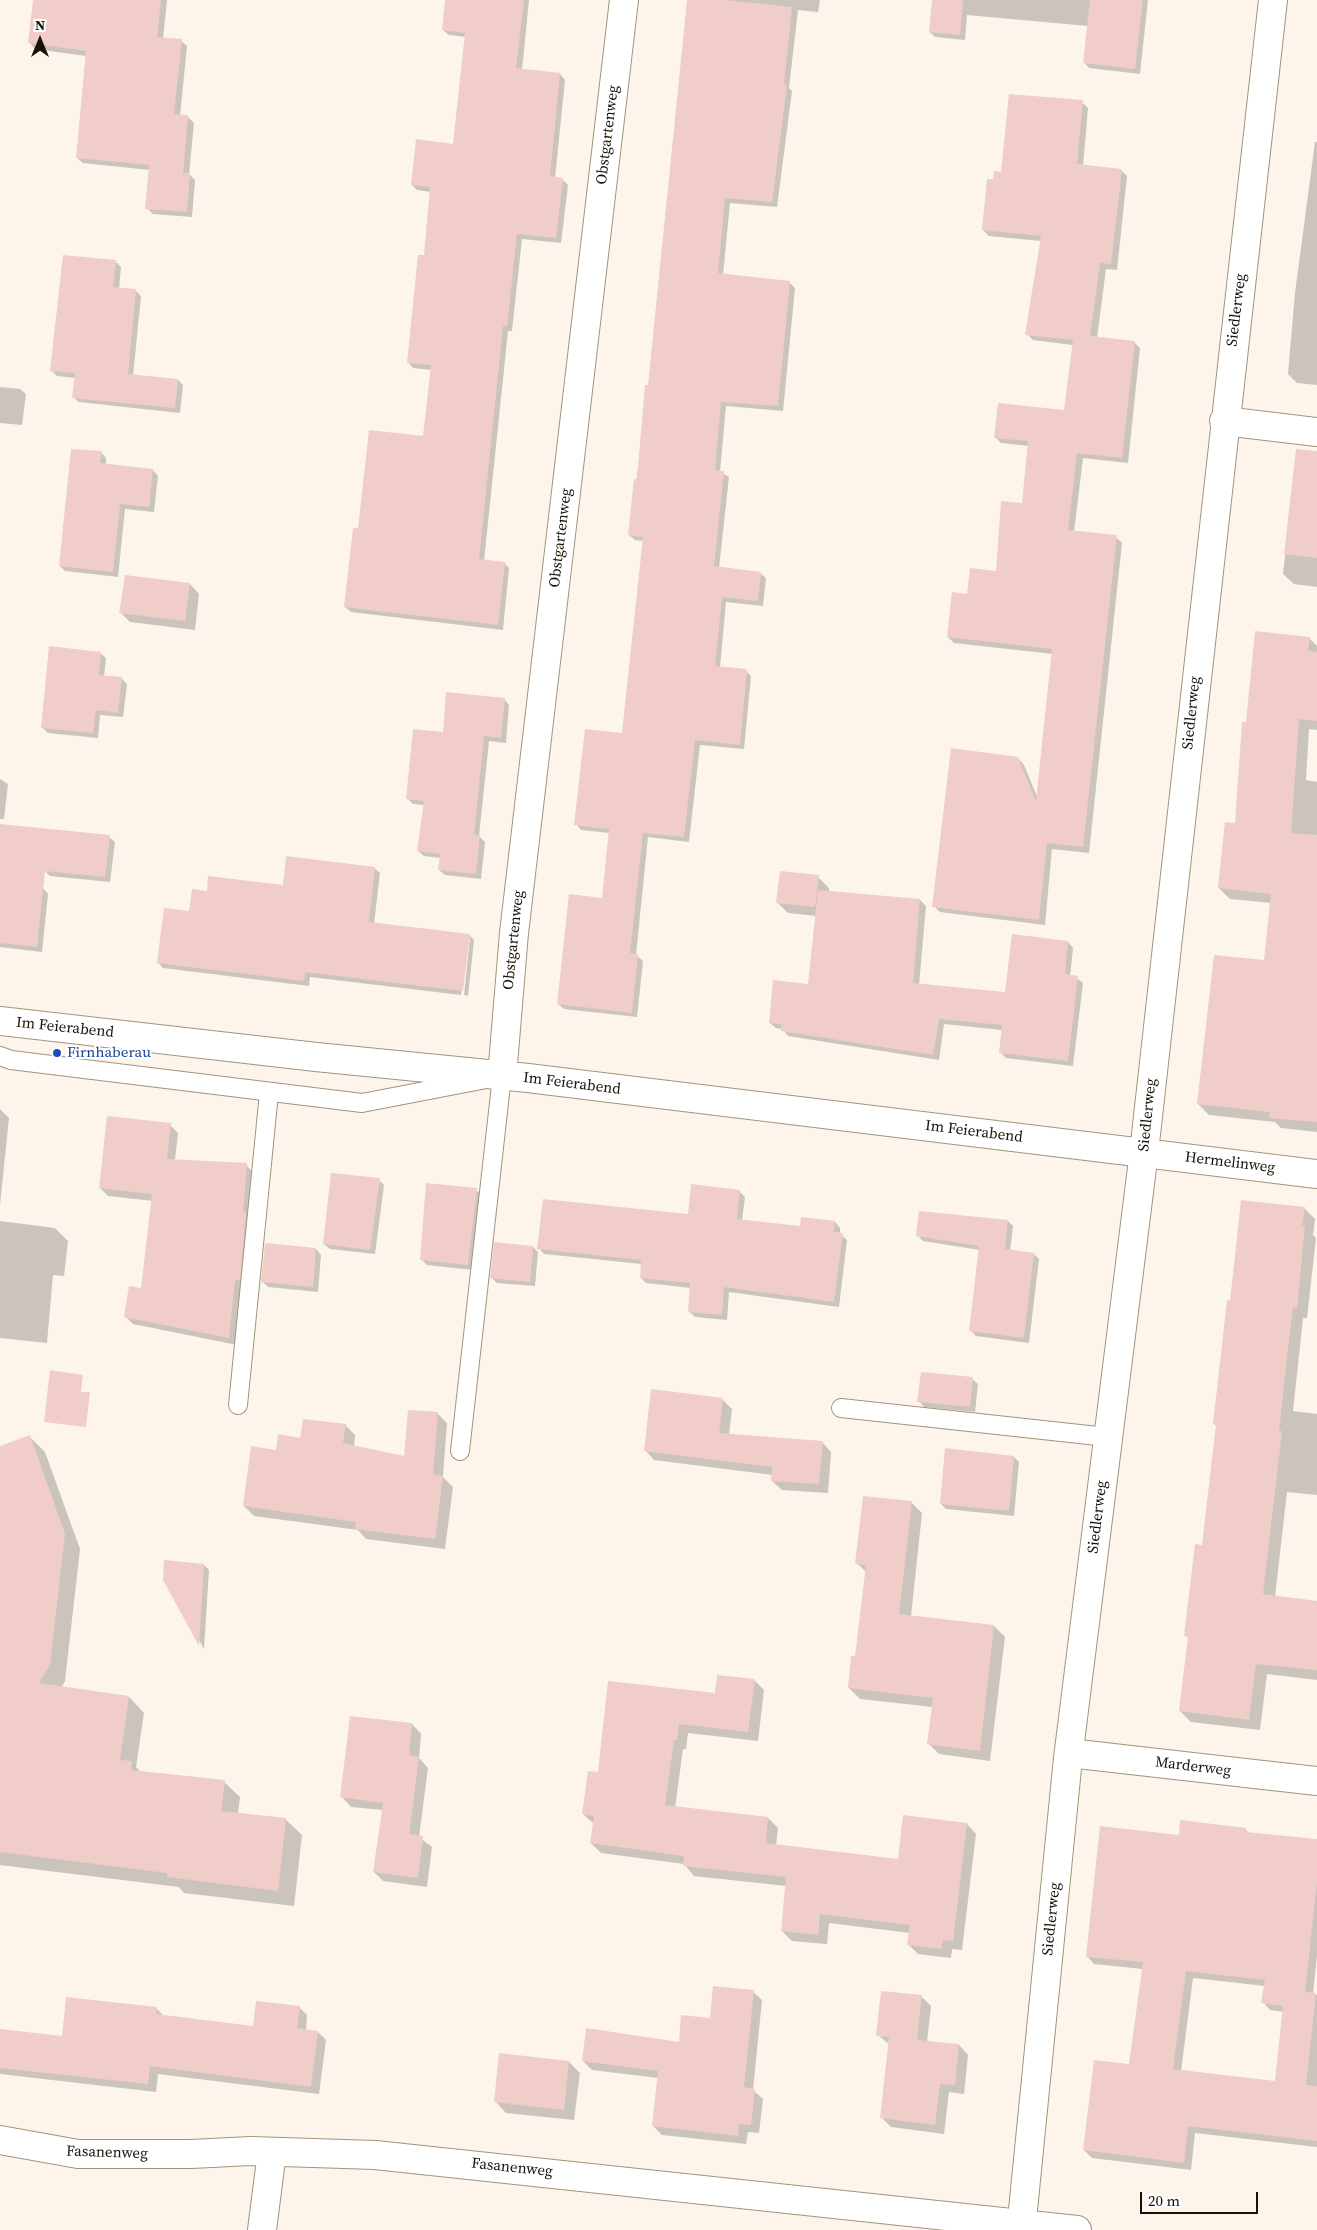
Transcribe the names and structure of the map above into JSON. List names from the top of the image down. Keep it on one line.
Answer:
{"streets":{"street":["Obstgartenweg","Siedlerweg","Im Feierabend","Hermelinweg","Marderweg","Fasanenweg"]},"crossings":[["Obstgartenweg","Im Feierabend"],["Siedlerweg","Im Feierabend"],["Siedlerweg","Hermelinweg"],["Siedlerweg","Marderweg"],["Siedlerweg","Fasanenweg"],["Im Feierabend","Hermelinweg"]],"places":["Firnhaberau"],"scale_bar":"20 m","north":"top"}
